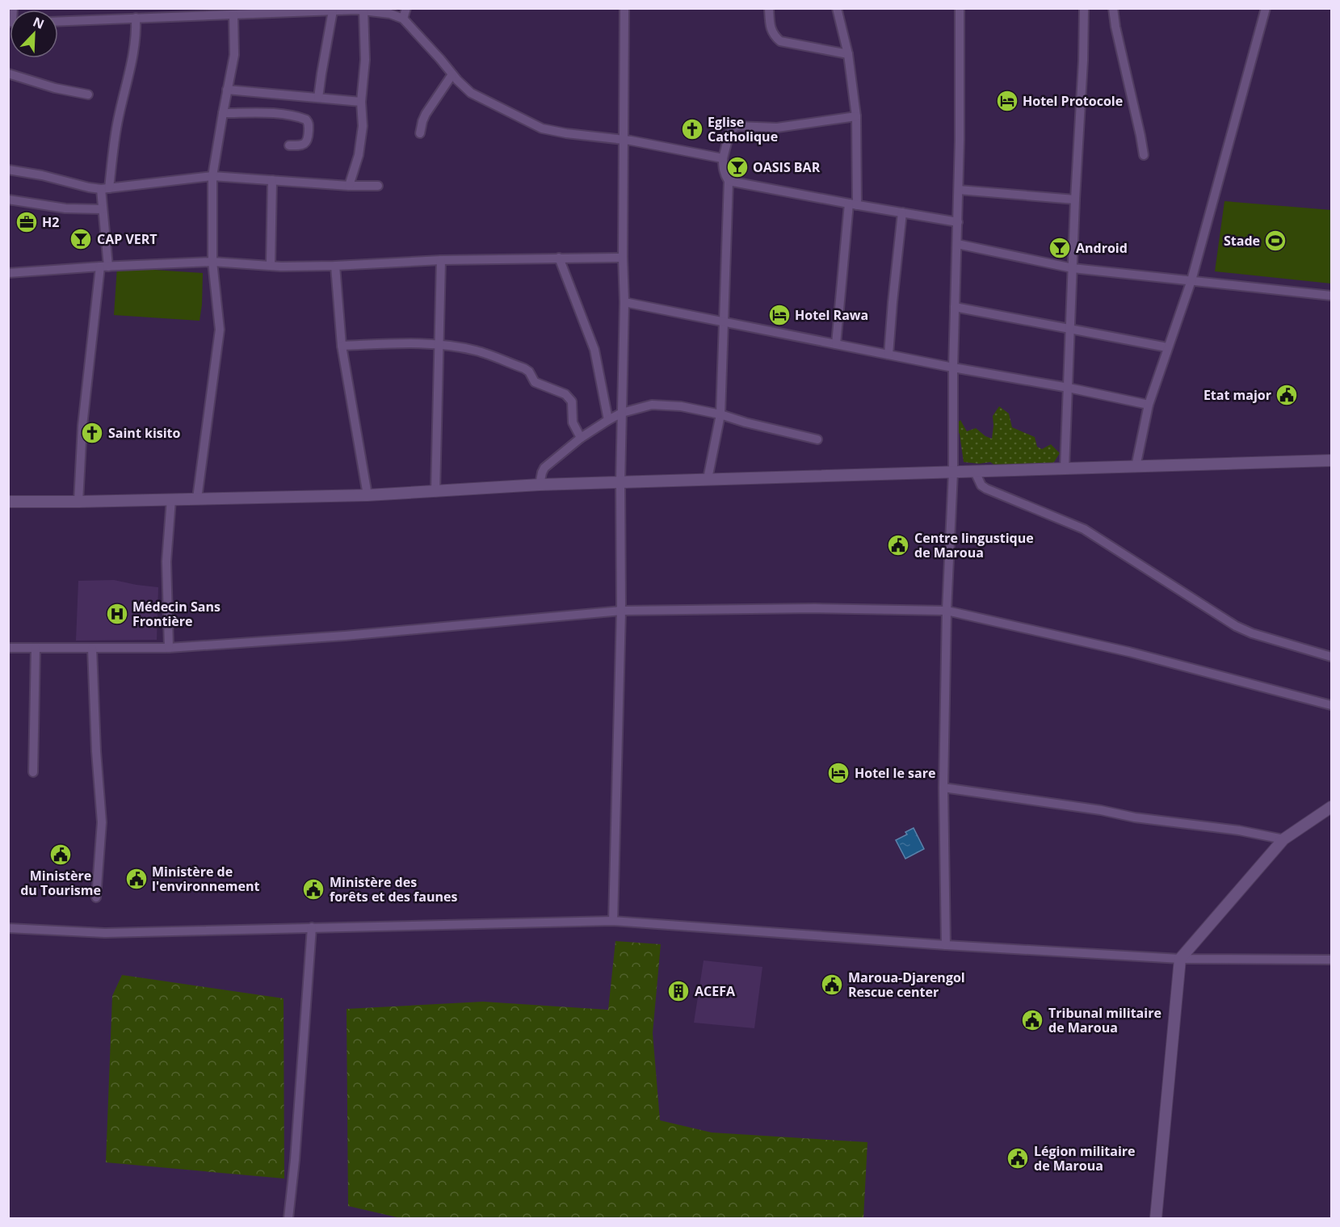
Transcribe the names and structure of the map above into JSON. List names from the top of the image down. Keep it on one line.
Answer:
{"places":{"hotel":["Hotel Protocole","Hotel Rawa","Hotel le sare"],"church":["Eglise Catholique","Saint kisito"],"bar":["OASIS BAR","CAP VERT","Android"],"office":["H2"],"sports":["Stade"],"public building":["Etat major","Centre lingustique de Maroua","Ministère du Tourisme","Ministère de l'environnement","Ministère des forêts et des faunes","Maroua-Djarengol Rescue center","Tribunal militaire de Maroua","Légion militaire de Maroua"],"hospital":["Médecin Sans Frontière"],"building":["ACEFA"]},"north":"top right"}
